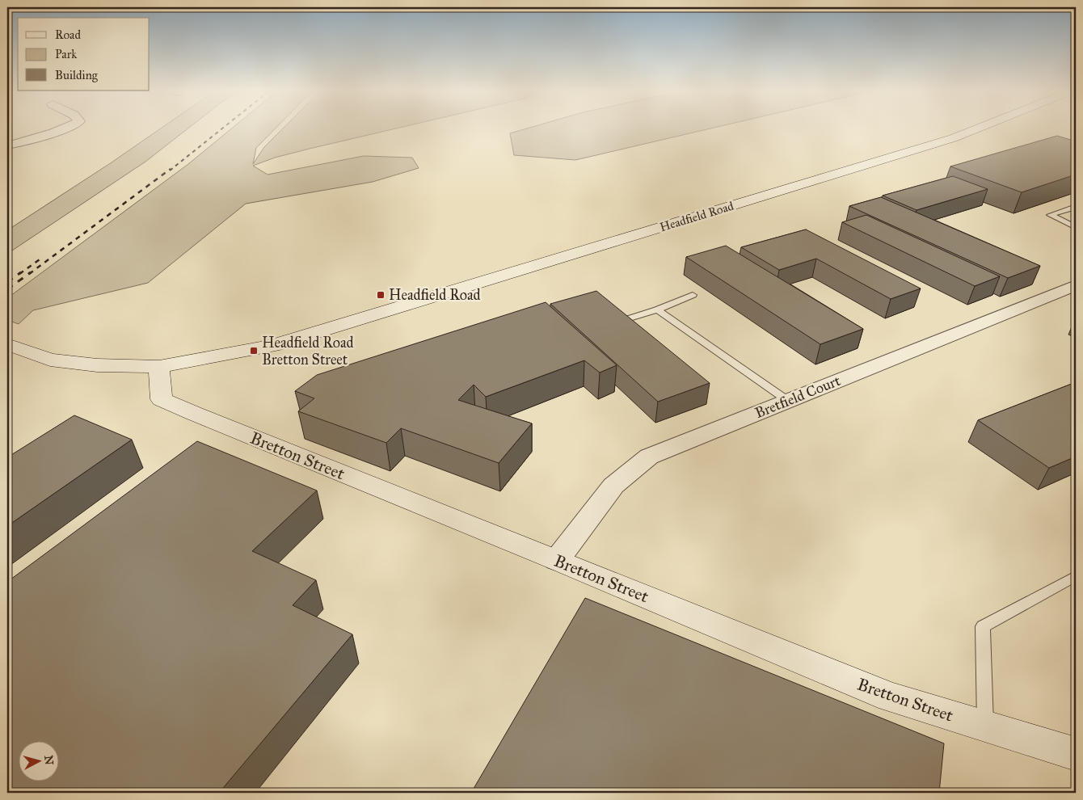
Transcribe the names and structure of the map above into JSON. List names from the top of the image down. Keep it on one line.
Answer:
{"streets":{"street":["Headfield Road","Bretfield Court","Bretton Street"]},"crossings":[["Headfield Road","Bretton Street"],["Bretfield Court","Bretton Street"]],"places":{"transit":["Headfield Road","Headfield Road Bretton Street"]},"legend":["Road","Park","Building"],"north":"right"}
